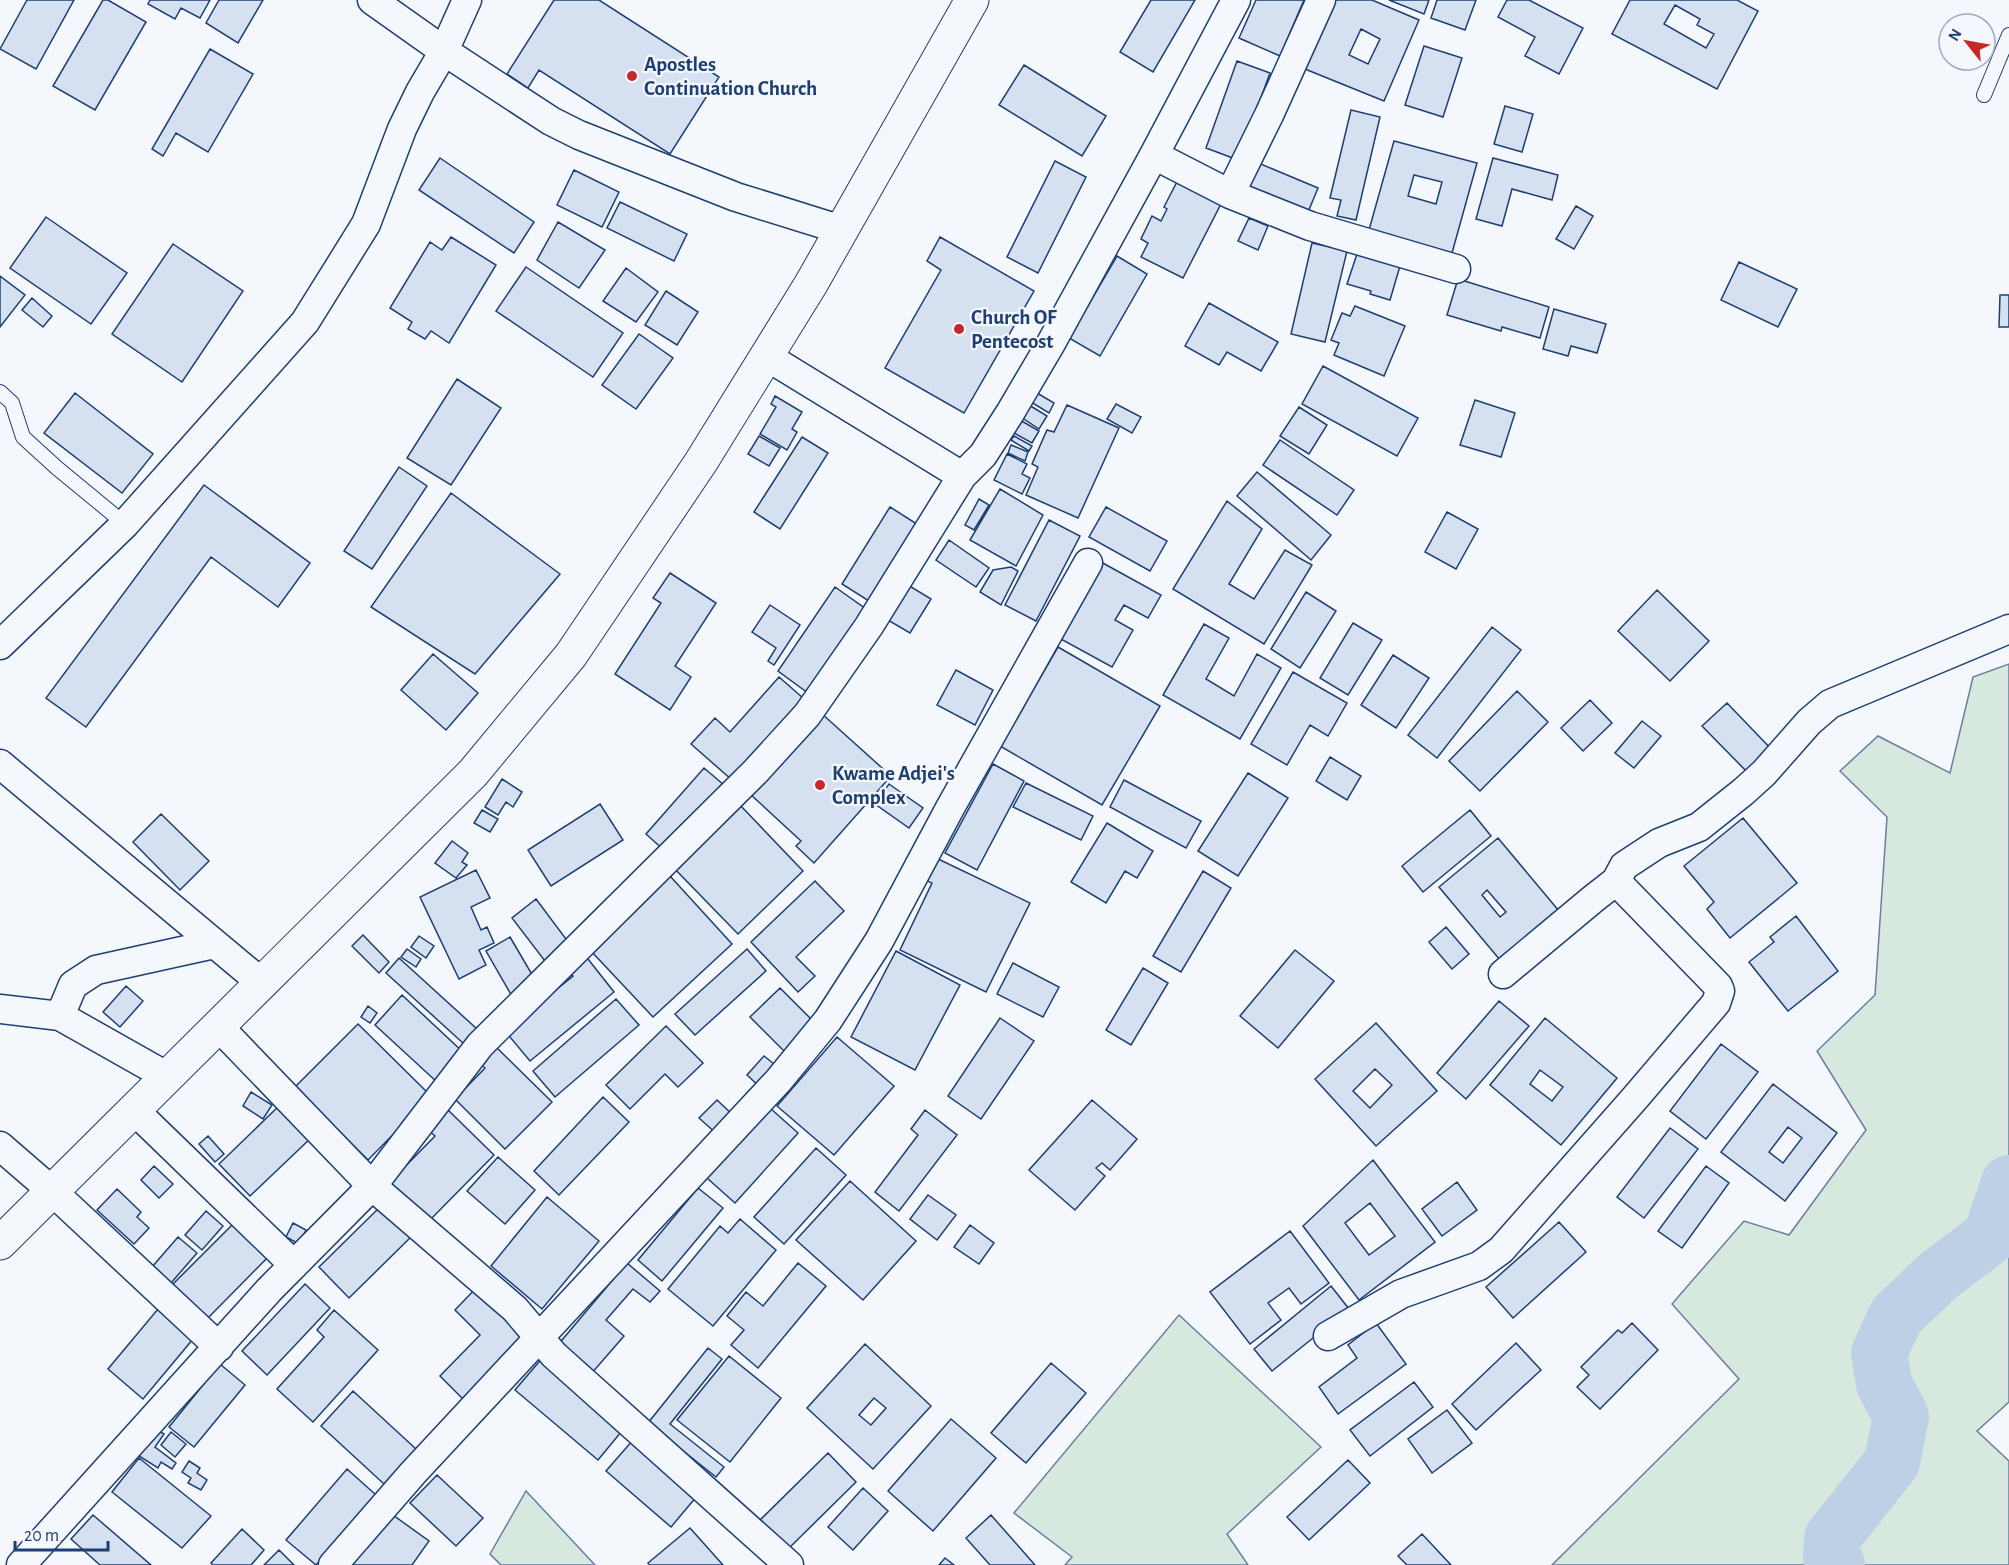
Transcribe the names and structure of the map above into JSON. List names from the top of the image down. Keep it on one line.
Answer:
{"places":["Apostles Continuation Church","Church OF Pentecost","Kwame Adjei's Complex"],"scale_bar":"20 m","north":"top left"}
